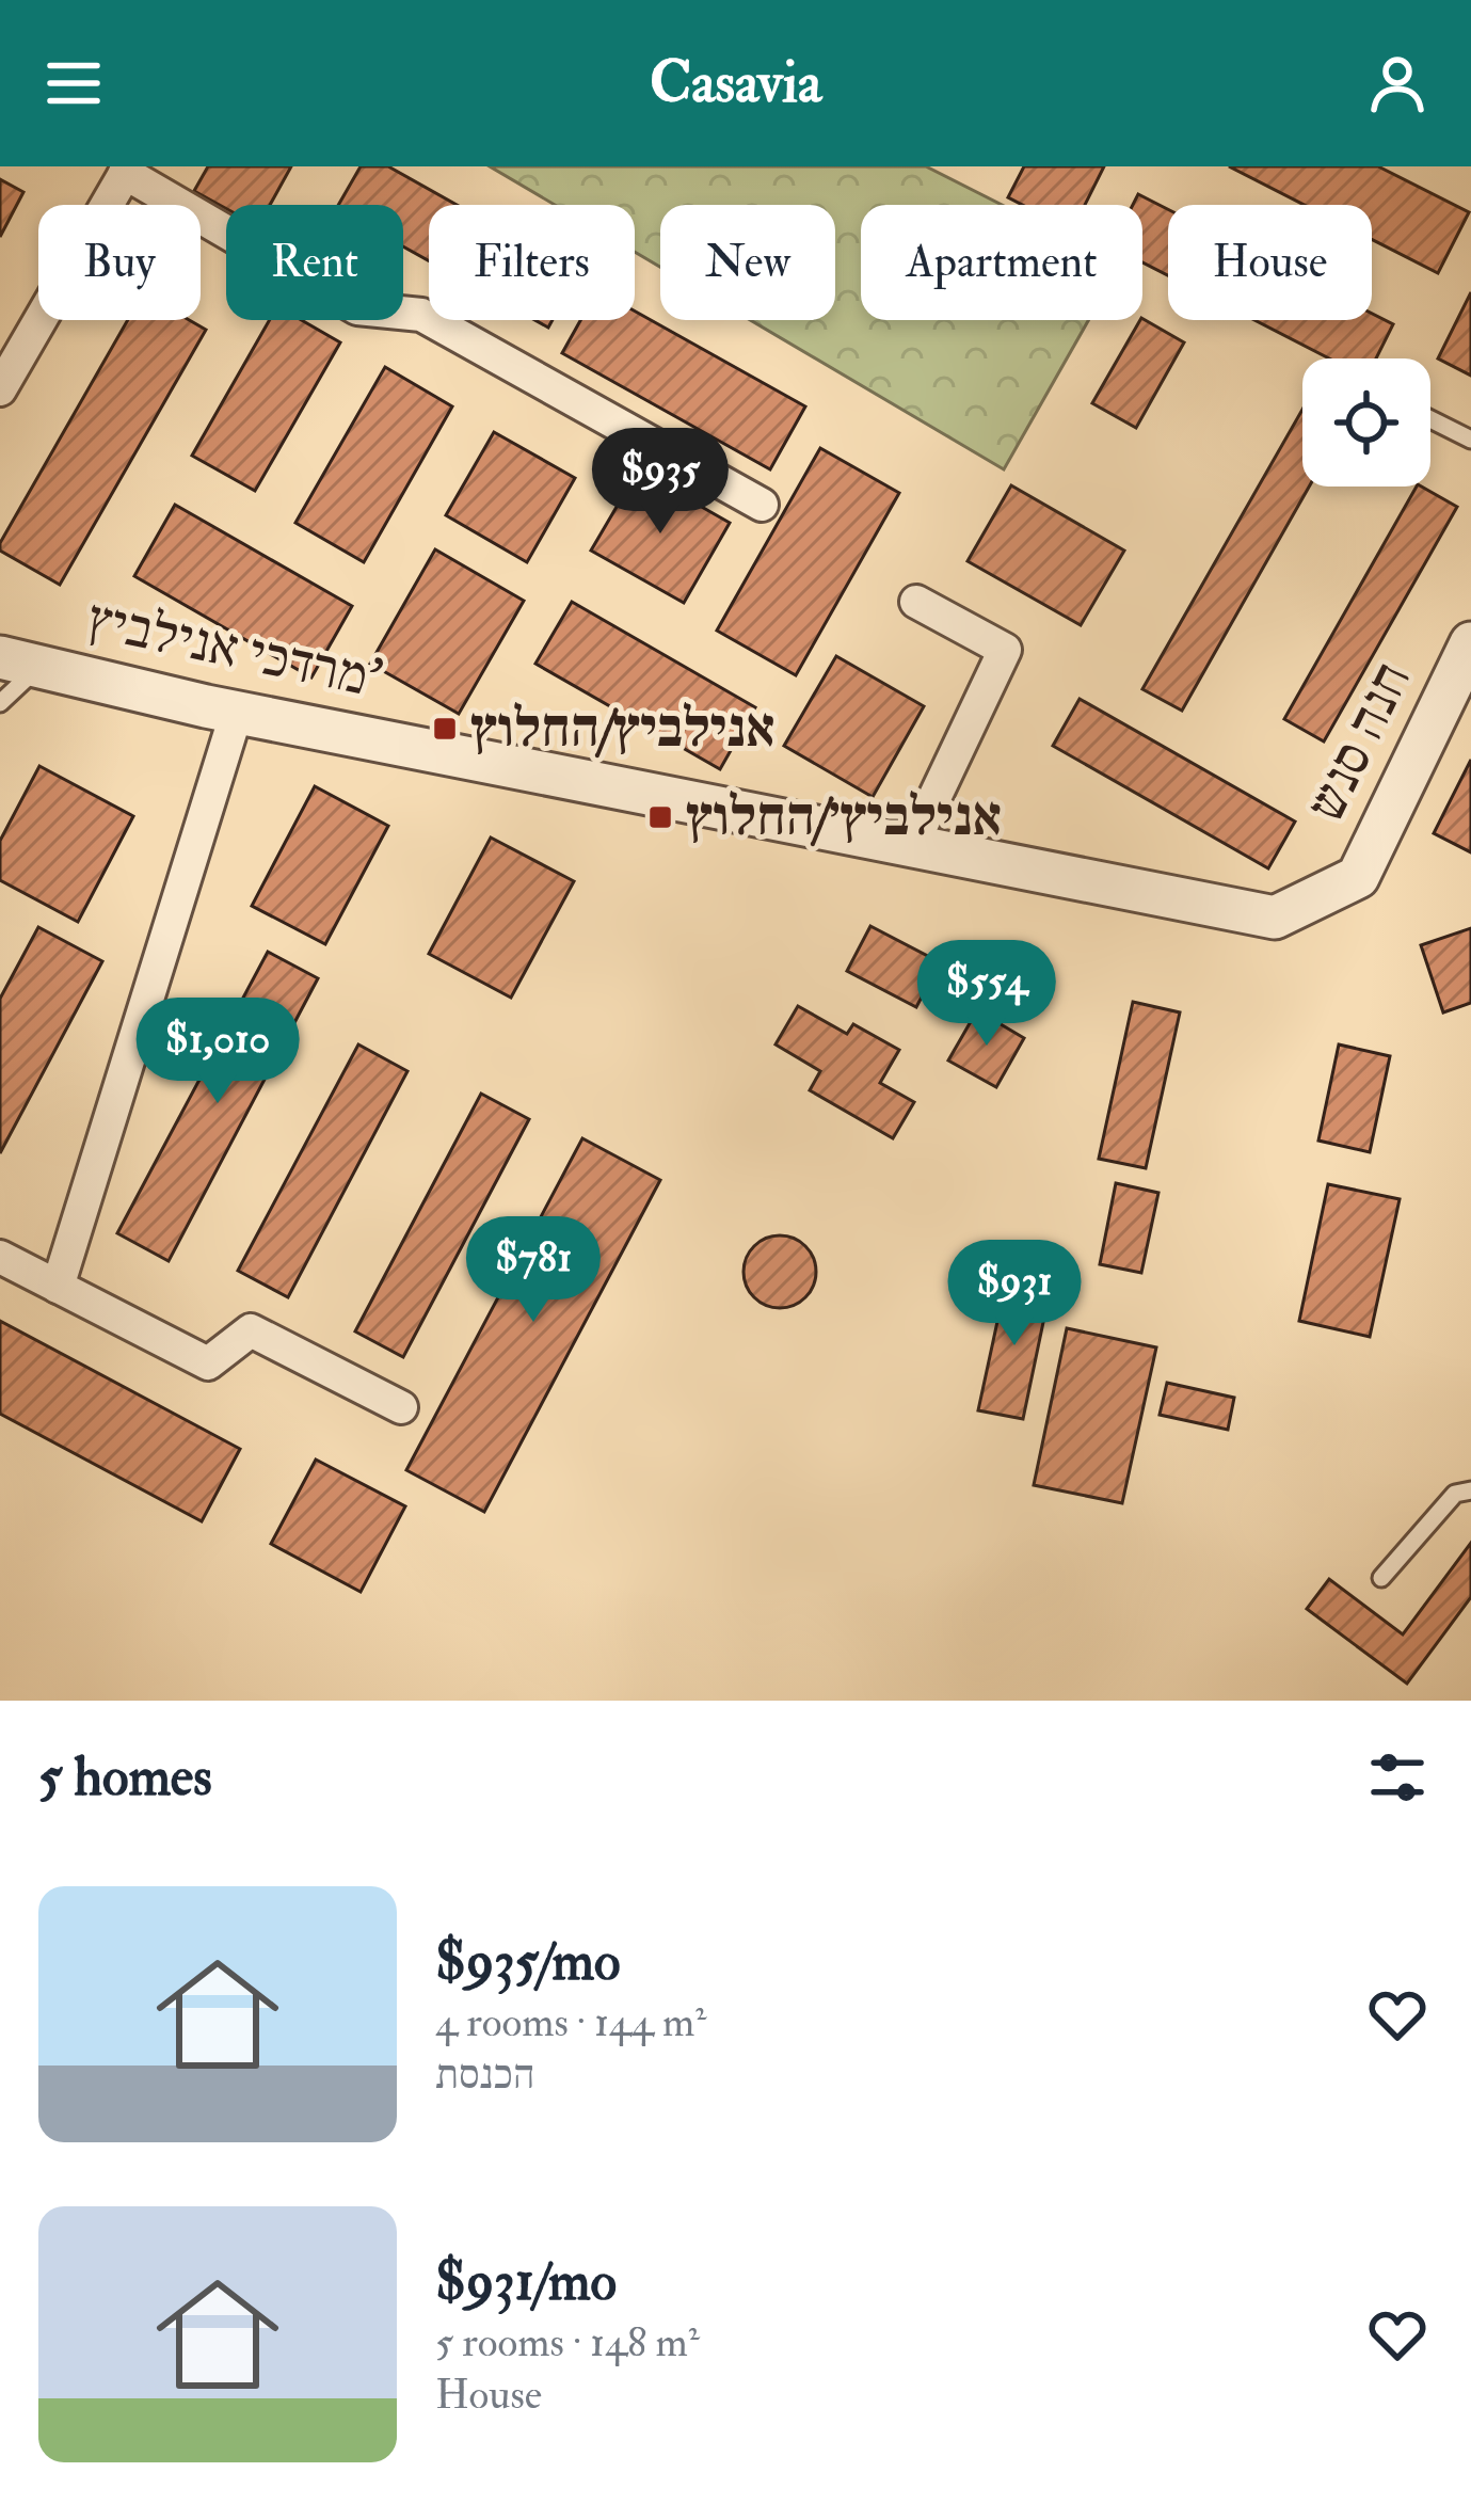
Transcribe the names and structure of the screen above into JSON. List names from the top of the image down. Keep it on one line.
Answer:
{"streets":{"street":["מרדכי אנילביץ'","חנה סנש"]},"crossings":[["מרדכי אנילביץ'","חנה סנש"]],"places":{"transit":["אנילביץ/החלוץ","אנילביץ׳/החלוץ"]},"page":{"header":"Casavia","chip":["Buy","Rent","Filters","New","Apartment","House"],"price":["$935","$554","$1,010","$781","$931"],"heading":"5 homes","list":[{"name":"$935/mo","note":"4 rooms · 144 m² · הכנסת"},{"name":"$931/mo","note":"5 rooms · 148 m² · House"}]}}
